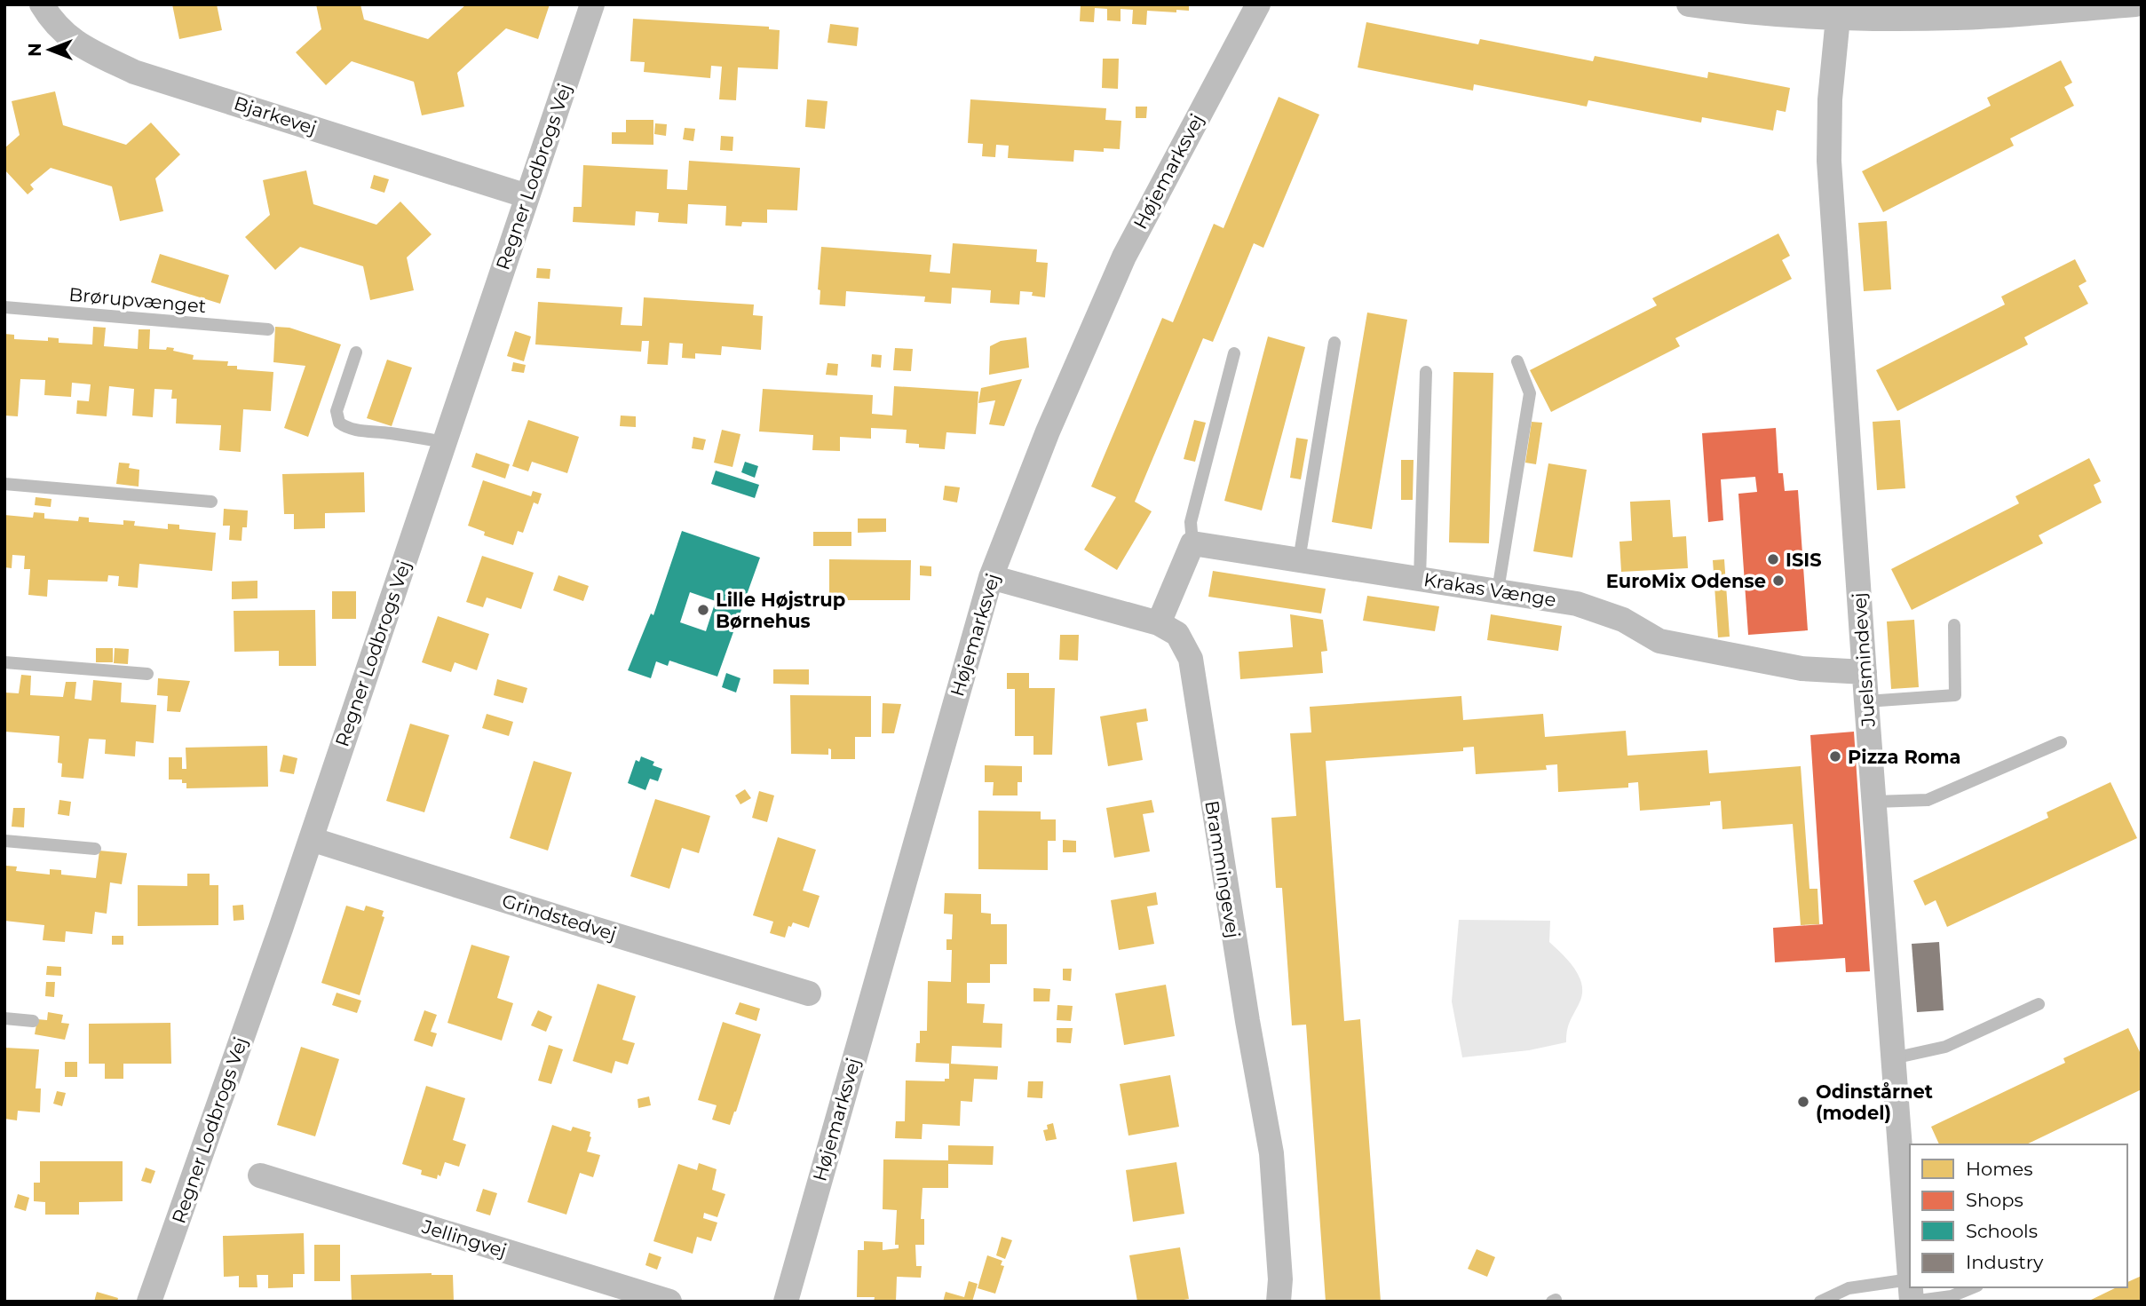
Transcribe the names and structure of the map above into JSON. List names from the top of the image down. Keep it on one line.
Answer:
{"streets":{"street":["Bjarkevej","Højemarksvej","Regner Lodbrogs Vej","Krakas Vænge","Juelsmindevej","Brammingevej","Grindstedvej","Jellingvej"],"lane":["Brørupvænget"]},"crossings":[["Bjarkevej","Regner Lodbrogs Vej"],["Højemarksvej","Brammingevej"],["Regner Lodbrogs Vej","Grindstedvej"],["Krakas Vænge","Juelsmindevej"]],"places":["ISIS","EuroMix Odense","Lille Højstrup Børnehus","Pizza Roma","Odinstårnet (model)"],"legend":["Homes","Shops","Schools","Industry"],"north":"left"}
